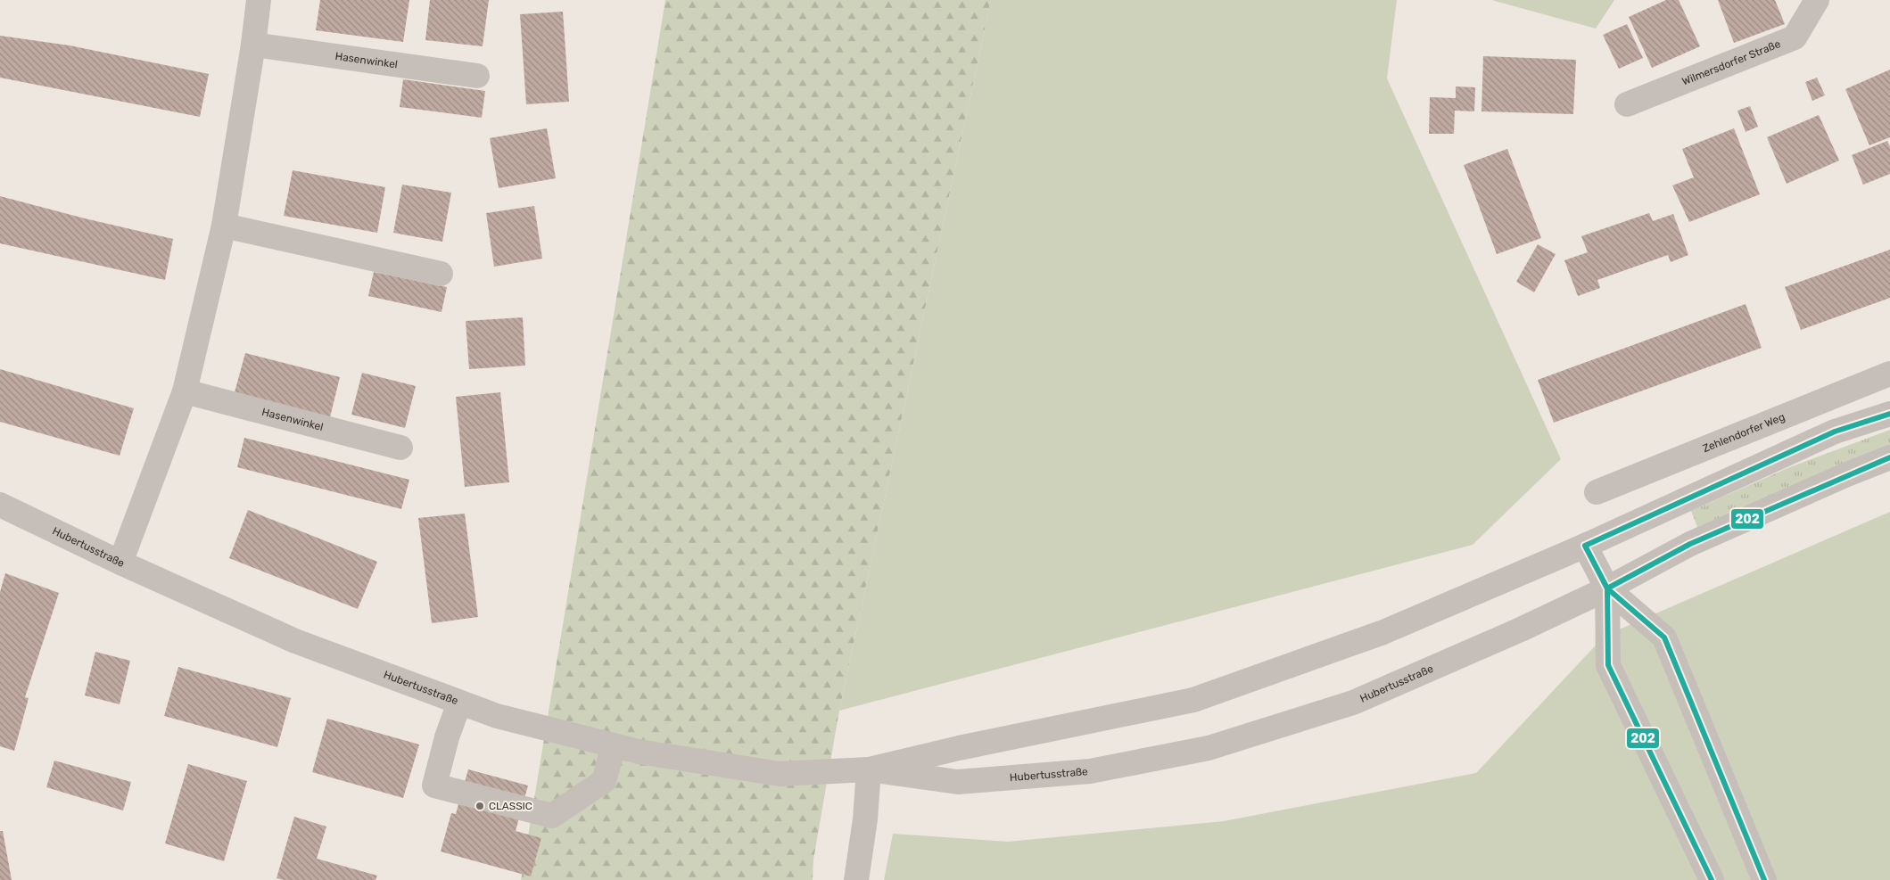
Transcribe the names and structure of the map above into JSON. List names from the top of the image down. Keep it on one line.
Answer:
{"streets":{"street":["Hasenwinkel","Wilmersdorfer Straße","Zehlendorfer Weg","Hubertusstraße"]},"places":["CLASSIC"],"lines":["transit line 202"]}
